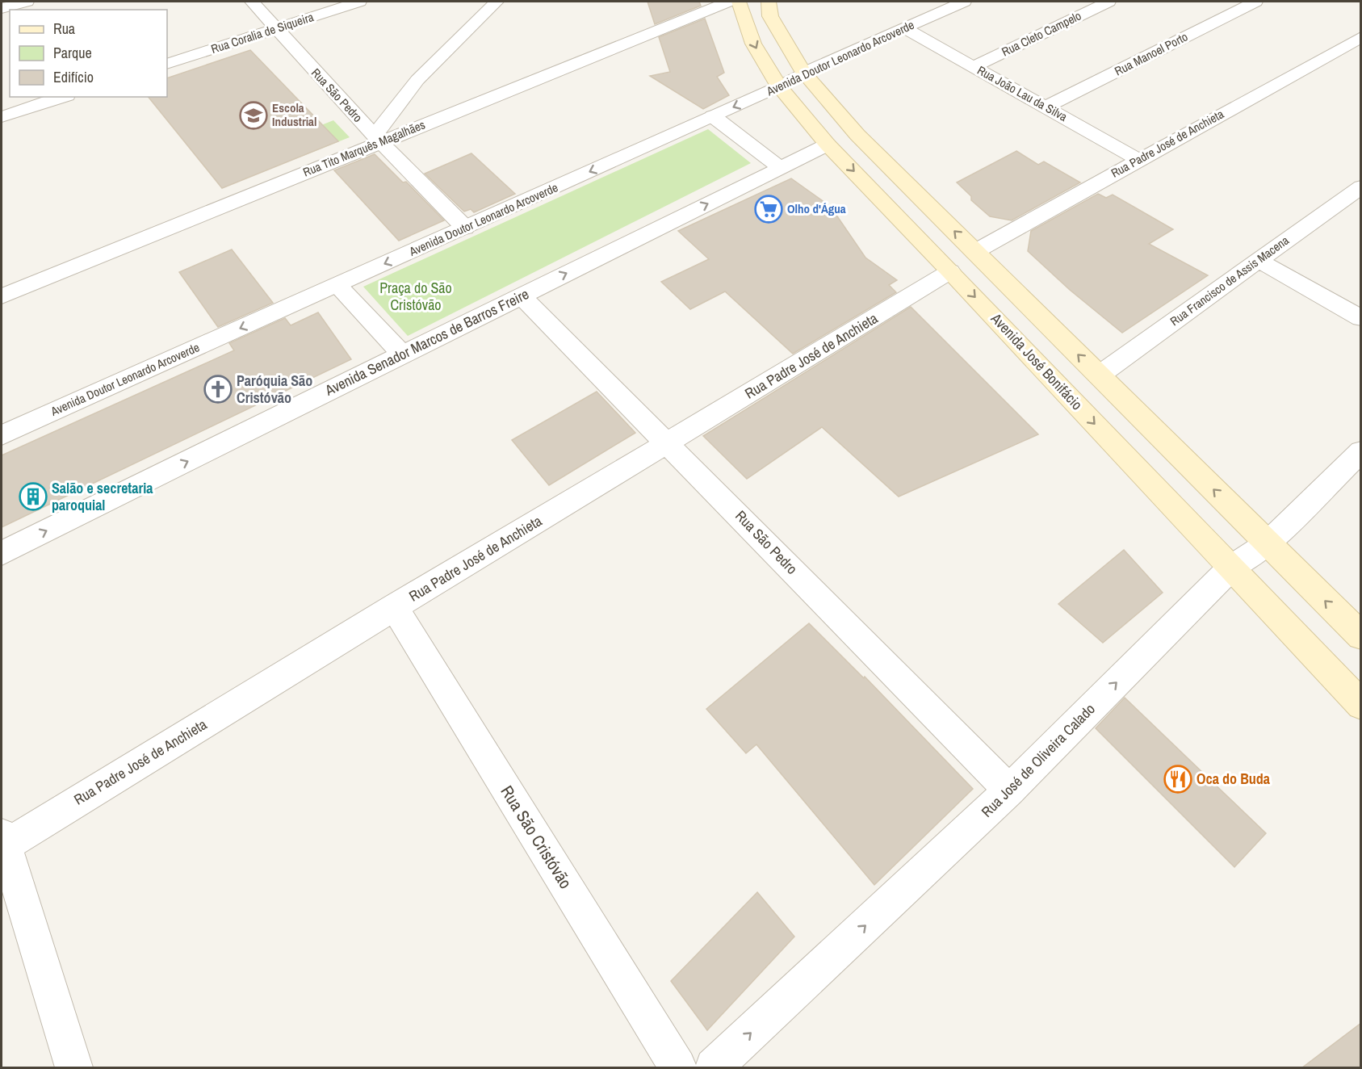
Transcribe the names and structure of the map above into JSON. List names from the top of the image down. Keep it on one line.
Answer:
{"streets":{"main road":["Avenida José Bonifácio"],"street":["Rua Coralia de Siqueira","Rua Cleto Campelo","Rua Manoel Porto","Avenida Doutor Leonardo Arcoverde","Rua João Lau da Silva","Rua São Pedro","Rua Padre José de Anchieta","Rua Tito Marquês Magalhães","Rua Francisco de Assis Macena","Avenida Senador Marcos de Barros Freire","Rua José de Oliveira Calado","Rua São Cristóvão"]},"crossings":[["Rua Coralia de Siqueira","Rua São Pedro"],["Rua Cleto Campelo","Rua João Lau da Silva"],["Rua Manoel Porto","Rua João Lau da Silva"],["Avenida Doutor Leonardo Arcoverde","Rua João Lau da Silva"],["Avenida Doutor Leonardo Arcoverde","Rua São Pedro"],["Avenida Doutor Leonardo Arcoverde","Avenida José Bonifácio"],["Rua João Lau da Silva","Rua Padre José de Anchieta"],["Rua São Pedro","Rua Padre José de Anchieta"],["Rua São Pedro","Rua Tito Marquês Magalhães"],["Rua São Pedro","Avenida Senador Marcos de Barros Freire"],["Rua São Pedro","Rua José de Oliveira Calado"],["Rua Padre José de Anchieta","Avenida José Bonifácio"],["Rua Padre José de Anchieta","Rua São Cristóvão"],["Avenida Senador Marcos de Barros Freire","Avenida José Bonifácio"],["Avenida José Bonifácio","Rua José de Oliveira Calado"]],"one_way":["Avenida Doutor Leonardo Arcoverde","Avenida Senador Marcos de Barros Freire","Rua José de Oliveira Calado"],"parks":["Praça do São Cristóvão"],"places":{"school or university":["Escola Industrial"],"supermarket":["Olho d'Água"],"church":["Paróquia São Cristóvão"],"building":["Salão e secretaria paroquial"],"restaurant":["Oca do Buda"]},"legend":["Rua","Parque","Edifício"]}
